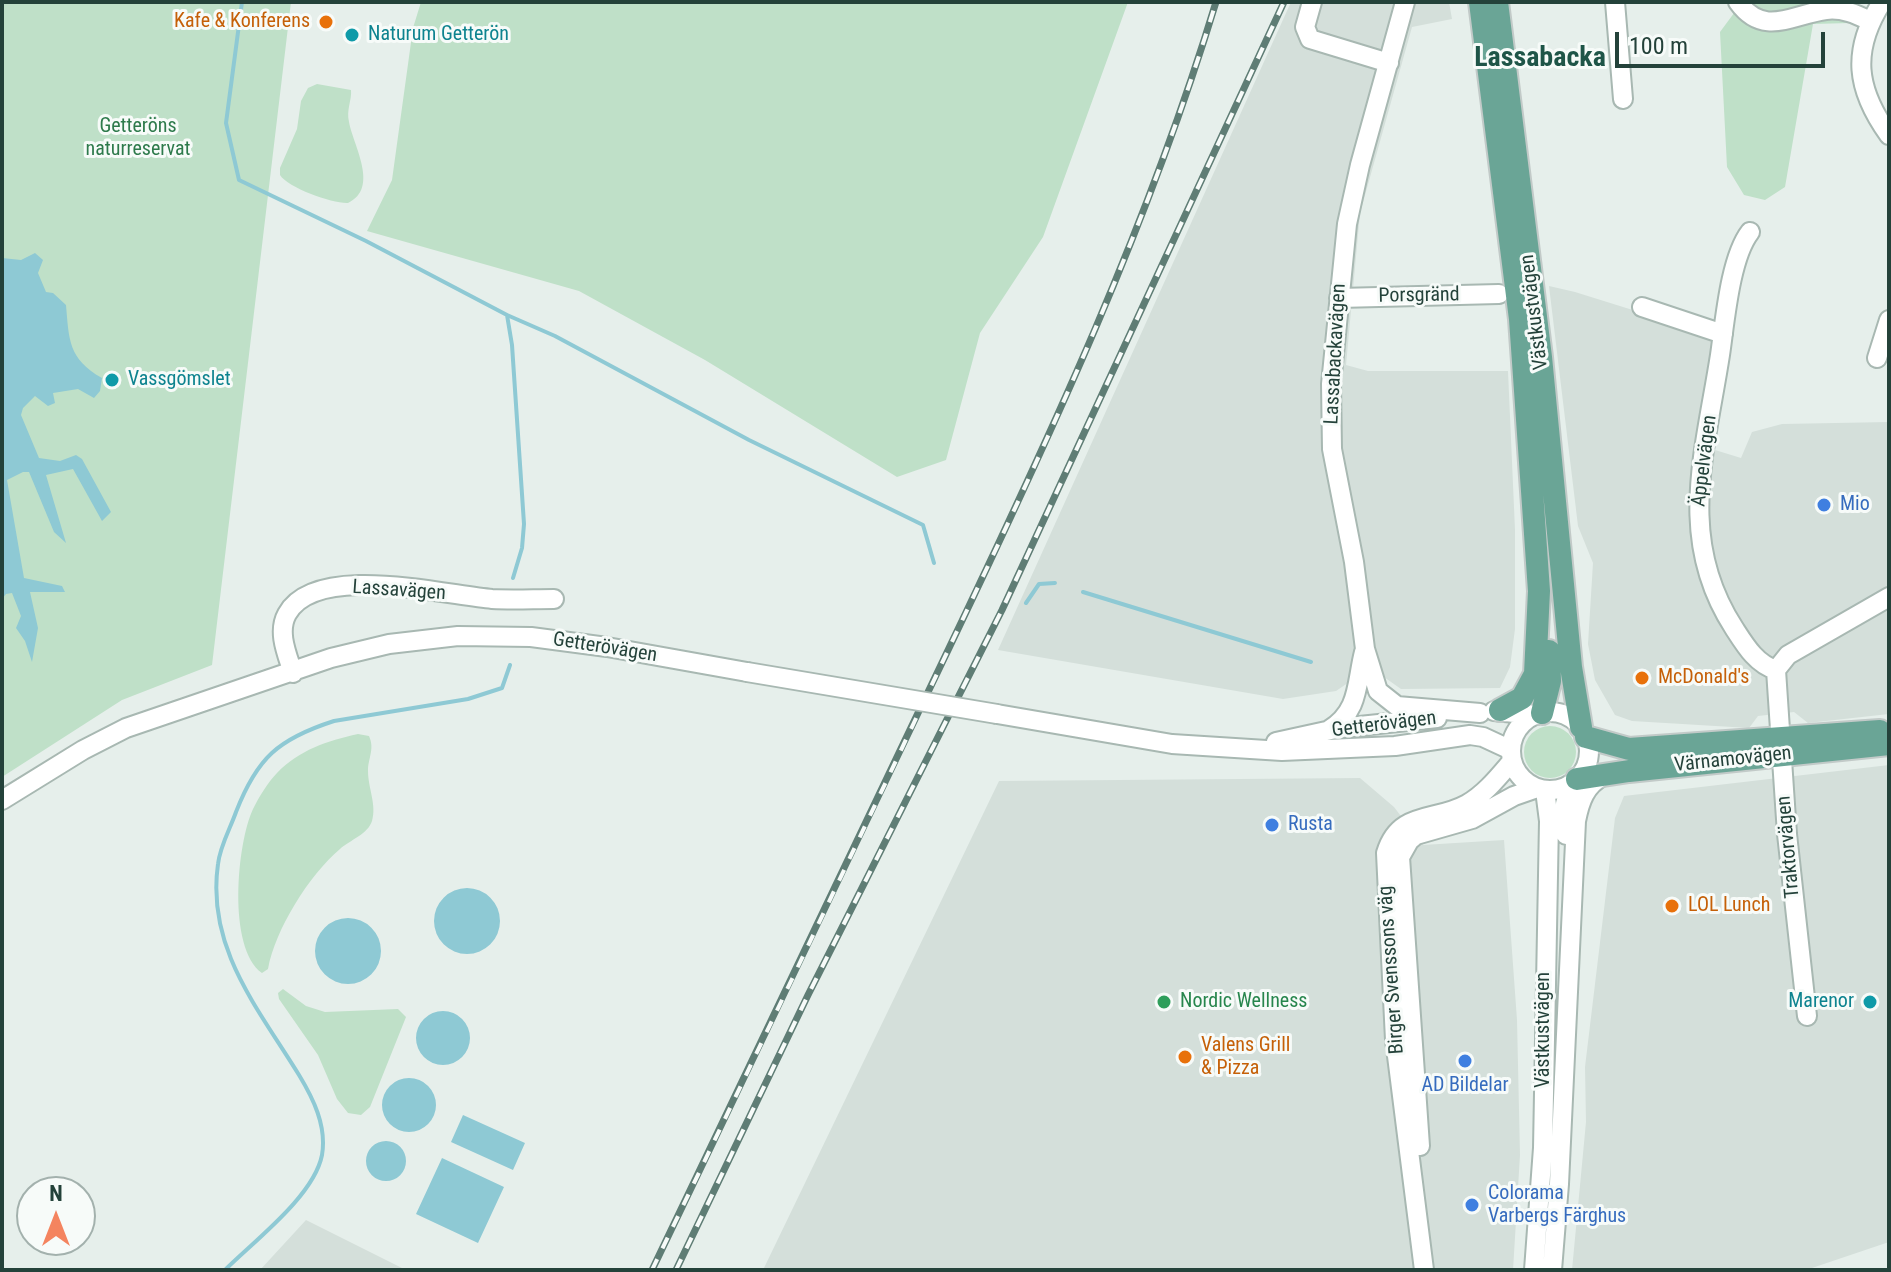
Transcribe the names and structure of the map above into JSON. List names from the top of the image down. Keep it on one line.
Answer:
{"streets":{"main road":["Västkustvägen","Värnamovägen"],"street":["Porsgränd","Lassabackavägen","Äppelvägen","Lassavägen","Getterövägen","Traktorvägen","Birger Svenssons väg"]},"crossings":[["Porsgränd","Lassabackavägen"],["Västkustvägen","Getterövägen"],["Västkustvägen","Värnamovägen"],["Västkustvägen","Birger Svenssons väg"],["Äppelvägen","Traktorvägen"],["Lassavägen","Getterövägen"],["Getterövägen","Värnamovägen"],["Getterövägen","Birger Svenssons väg"],["Värnamovägen","Traktorvägen"],["Värnamovägen","Birger Svenssons väg"]],"districts":["Lassabacka"],"parks":["Getteröns naturreservat"],"places":["Kafe & Konferens","Naturum Getterön","Vassgömslet","Mio","McDonald's","Rusta","LOL Lunch","Nordic Wellness","Marenor","Valens Grill & Pizza","AD Bildelar","Colorama Varbergs Färghus"],"scale_bar":"100 m","north":"top"}
